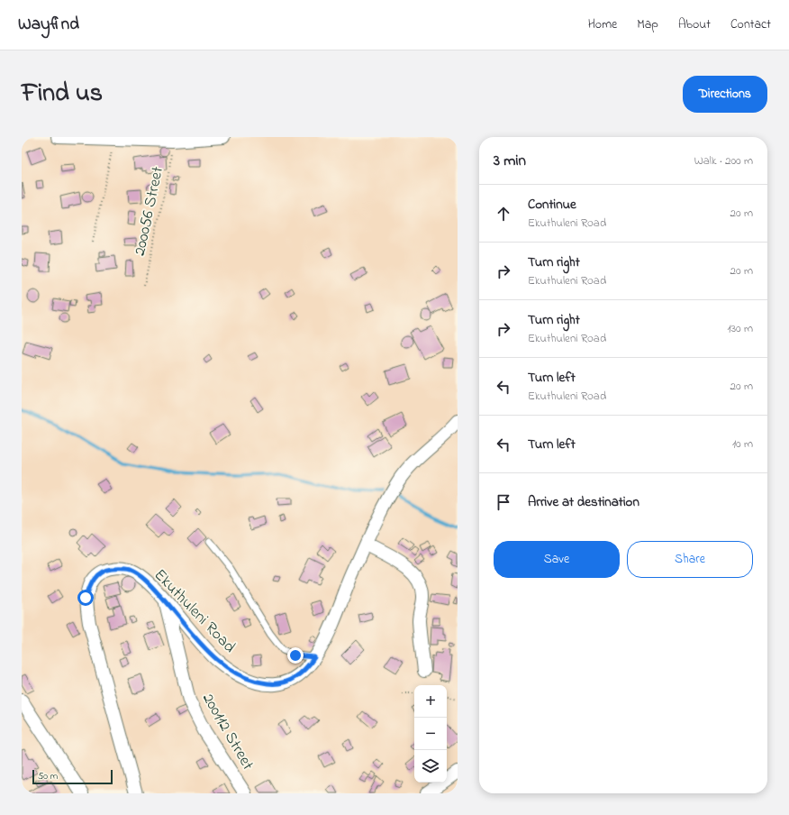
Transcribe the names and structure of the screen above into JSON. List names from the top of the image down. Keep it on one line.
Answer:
{"streets":{"street":["Ekuthuleni Road","200112 Street"],"path":["200056 Street"]},"crossings":[["Ekuthuleni Road","200112 Street"]],"scale_bar":"50 m","page":{"header":"Wayfind","nav":["Home","Map","About","Contact"],"title":"Find us","buttons":["Directions",["Save","Share"]],"heading":["3 min","Walk · 200 m"],"list":[["Continue","Ekuthuleni Road","20 m"],["Turn right","Ekuthuleni Road","20 m"],["Turn right","Ekuthuleni Road","130 m"],["Turn left","Ekuthuleni Road","20 m"],["Turn left","10 m"],"Arrive at destination"],"map_buttons":["+","−"],"scale":"50 m"}}
